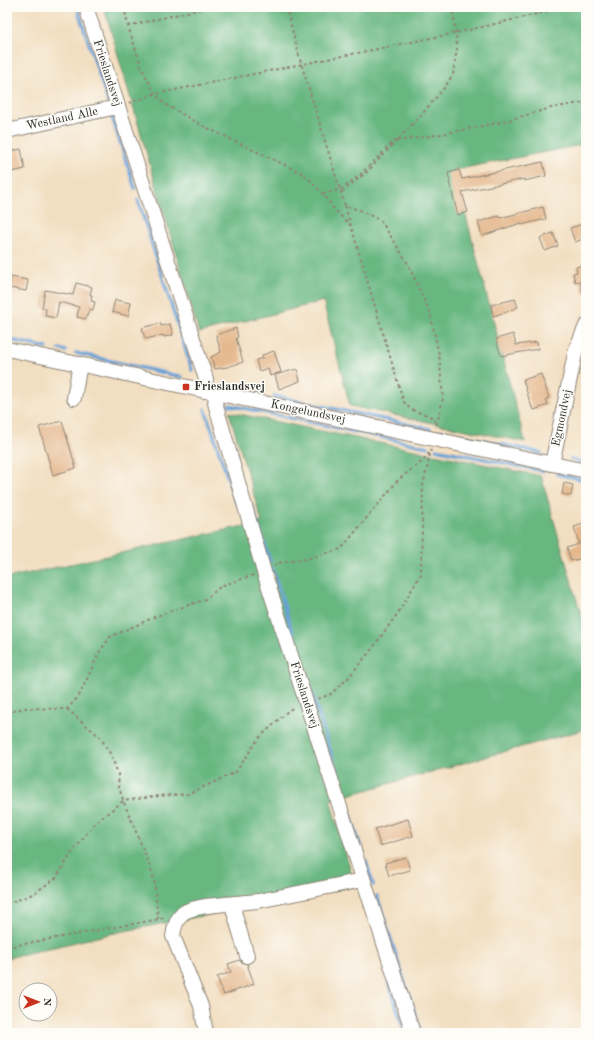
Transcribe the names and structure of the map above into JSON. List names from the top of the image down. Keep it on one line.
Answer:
{"streets":{"street":["Frieslandsvej","Westland Alle","Kongelundsvej","Egmondvej"]},"crossings":[["Frieslandsvej","Westland Alle"],["Frieslandsvej","Kongelundsvej"],["Kongelundsvej","Egmondvej"]],"places":{"transit":["Frieslandsvej"]},"north":"right"}
